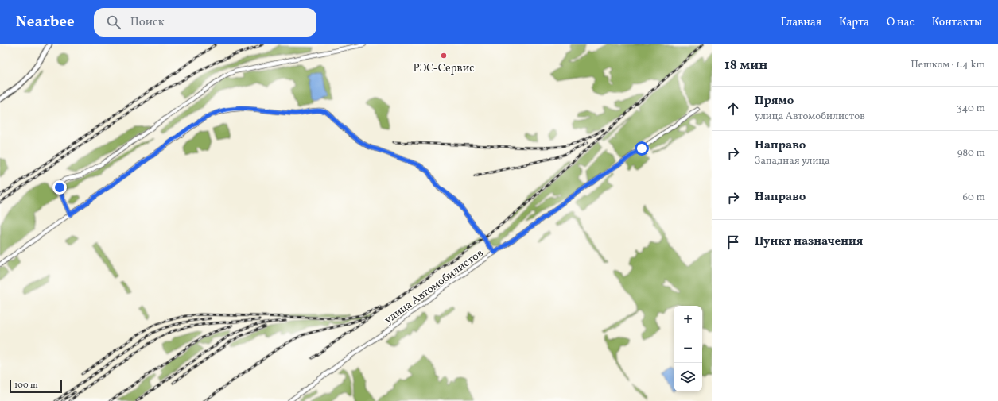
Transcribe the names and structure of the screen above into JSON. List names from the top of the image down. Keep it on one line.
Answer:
{"streets":{"street":["улица Автомобилистов"]},"places":["РЭС-Сервис"],"scale_bar":"100 m","page":{"header":"Nearbee","search":"Поиск","nav":["Главная","Карта","О нас","Контакты"],"heading":["18 мин","Пешком · 1.4 km"],"list":[["Прямо","улица Автомобилистов","340 m"],["Направо","Западная улица","980 m"],["Направо","60 m"],"Пункт назначения"],"map_buttons":["+","−"],"scale":"100 m"}}
